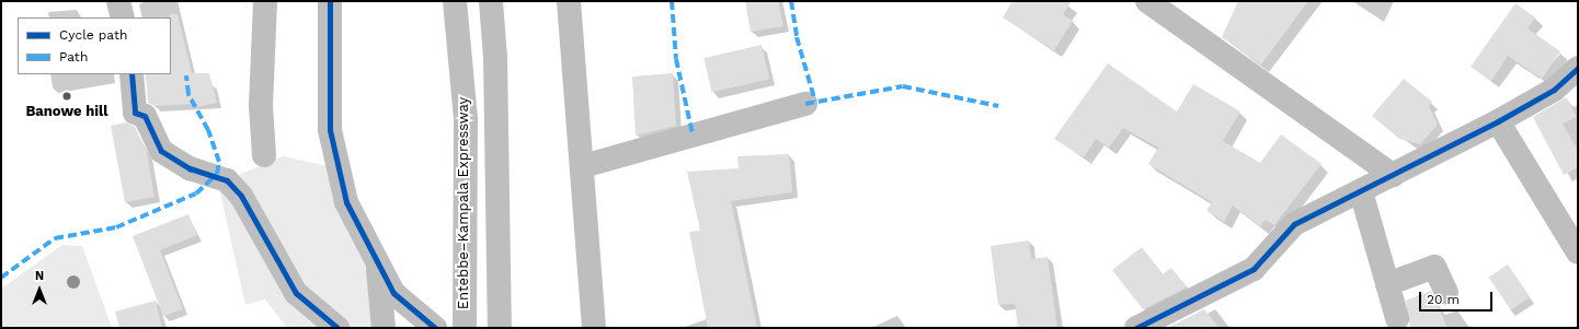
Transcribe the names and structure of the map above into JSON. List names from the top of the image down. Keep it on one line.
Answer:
{"streets":{"main road":["Entebbe–Kampala Expressway"]},"places":["Banowe hill"],"legend":["Cycle path","Path"],"scale_bar":"20 m","north":"top"}
